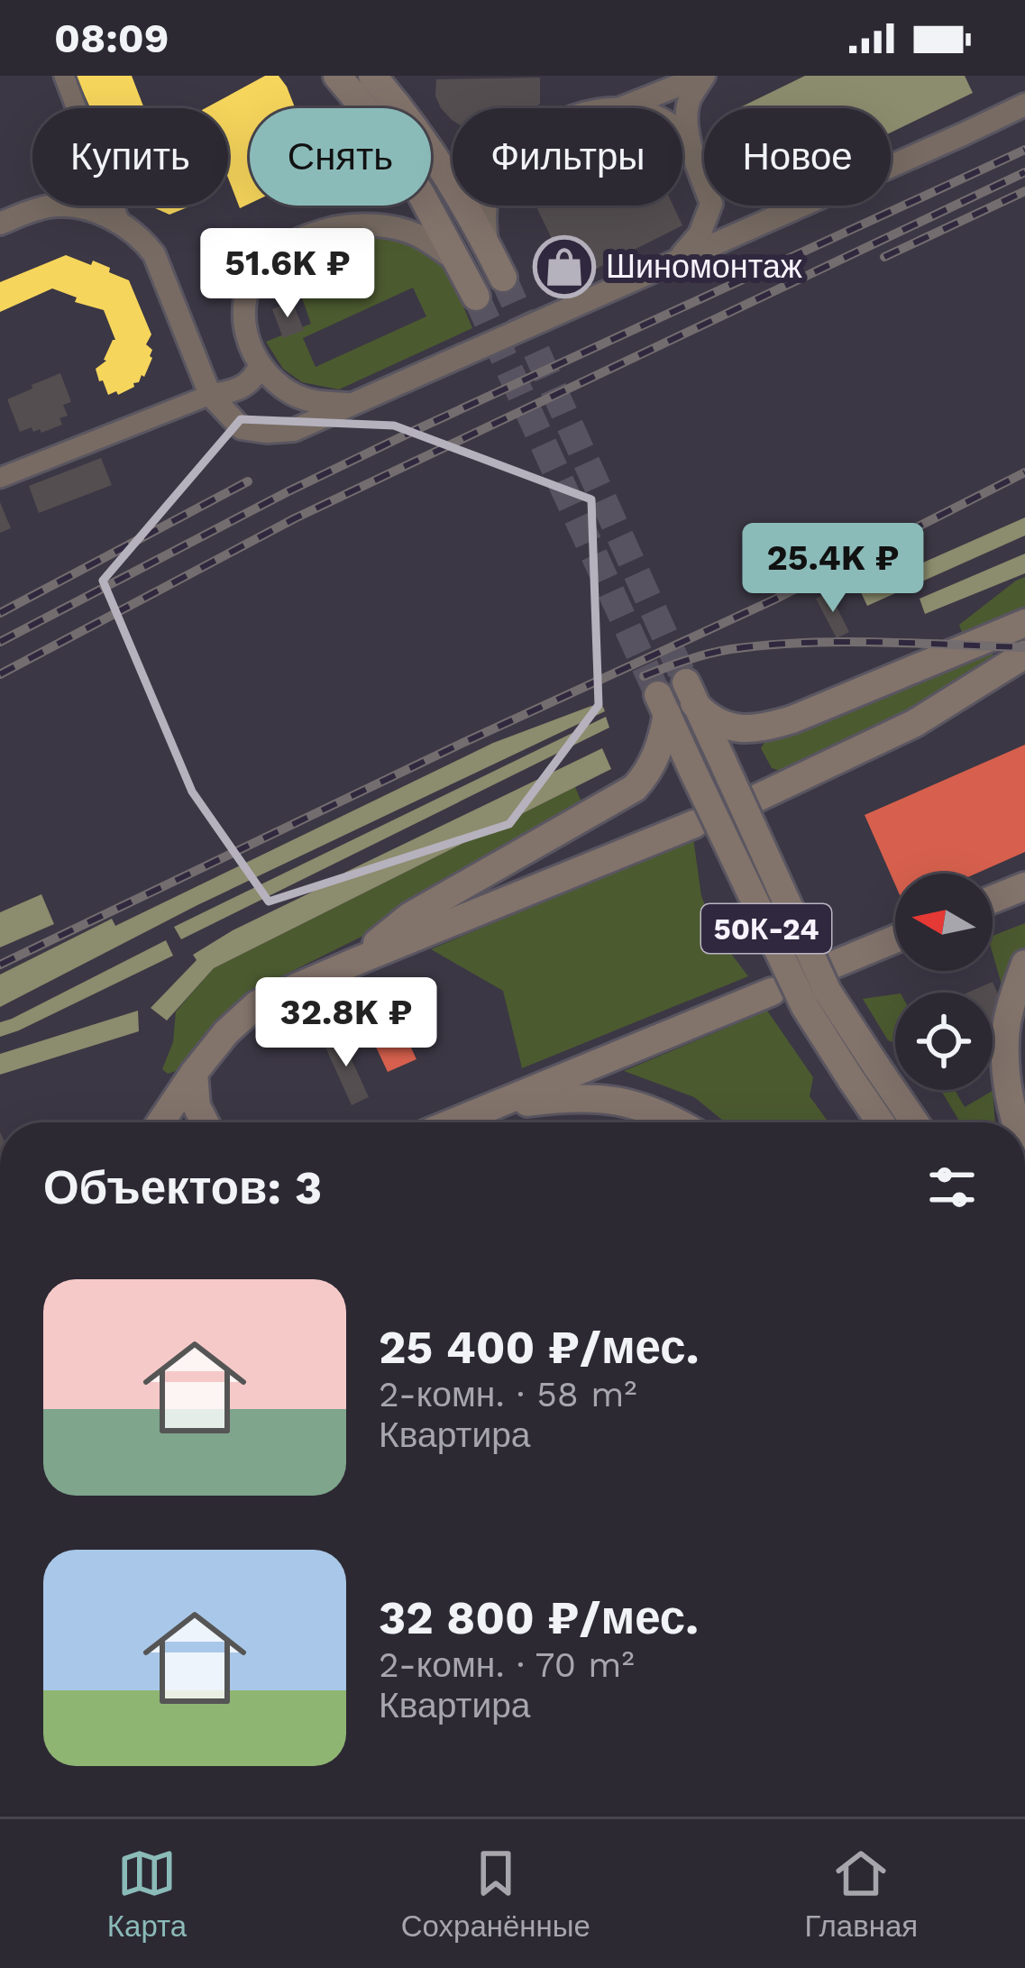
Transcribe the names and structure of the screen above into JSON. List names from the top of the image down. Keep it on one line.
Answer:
{"streets":{"main road":["50К-24"]},"places":{"shop":["Шиномонтаж"]},"north":"left","page":{"status":"08:09","chip":["Купить","Снять","Фильтры","Новое"],"price":["51.6K ₽","25.4K ₽","32.8K ₽"],"heading":"Объектов: 3","list":[{"name":"25 400 ₽/мес.","note":"2-комн. · 58 m² · Квартира"},{"name":"32 800 ₽/мес.","note":"2-комн. · 70 m² · Квартира"}],"tabs":["Карта","Сохранённые","Главная"]}}
